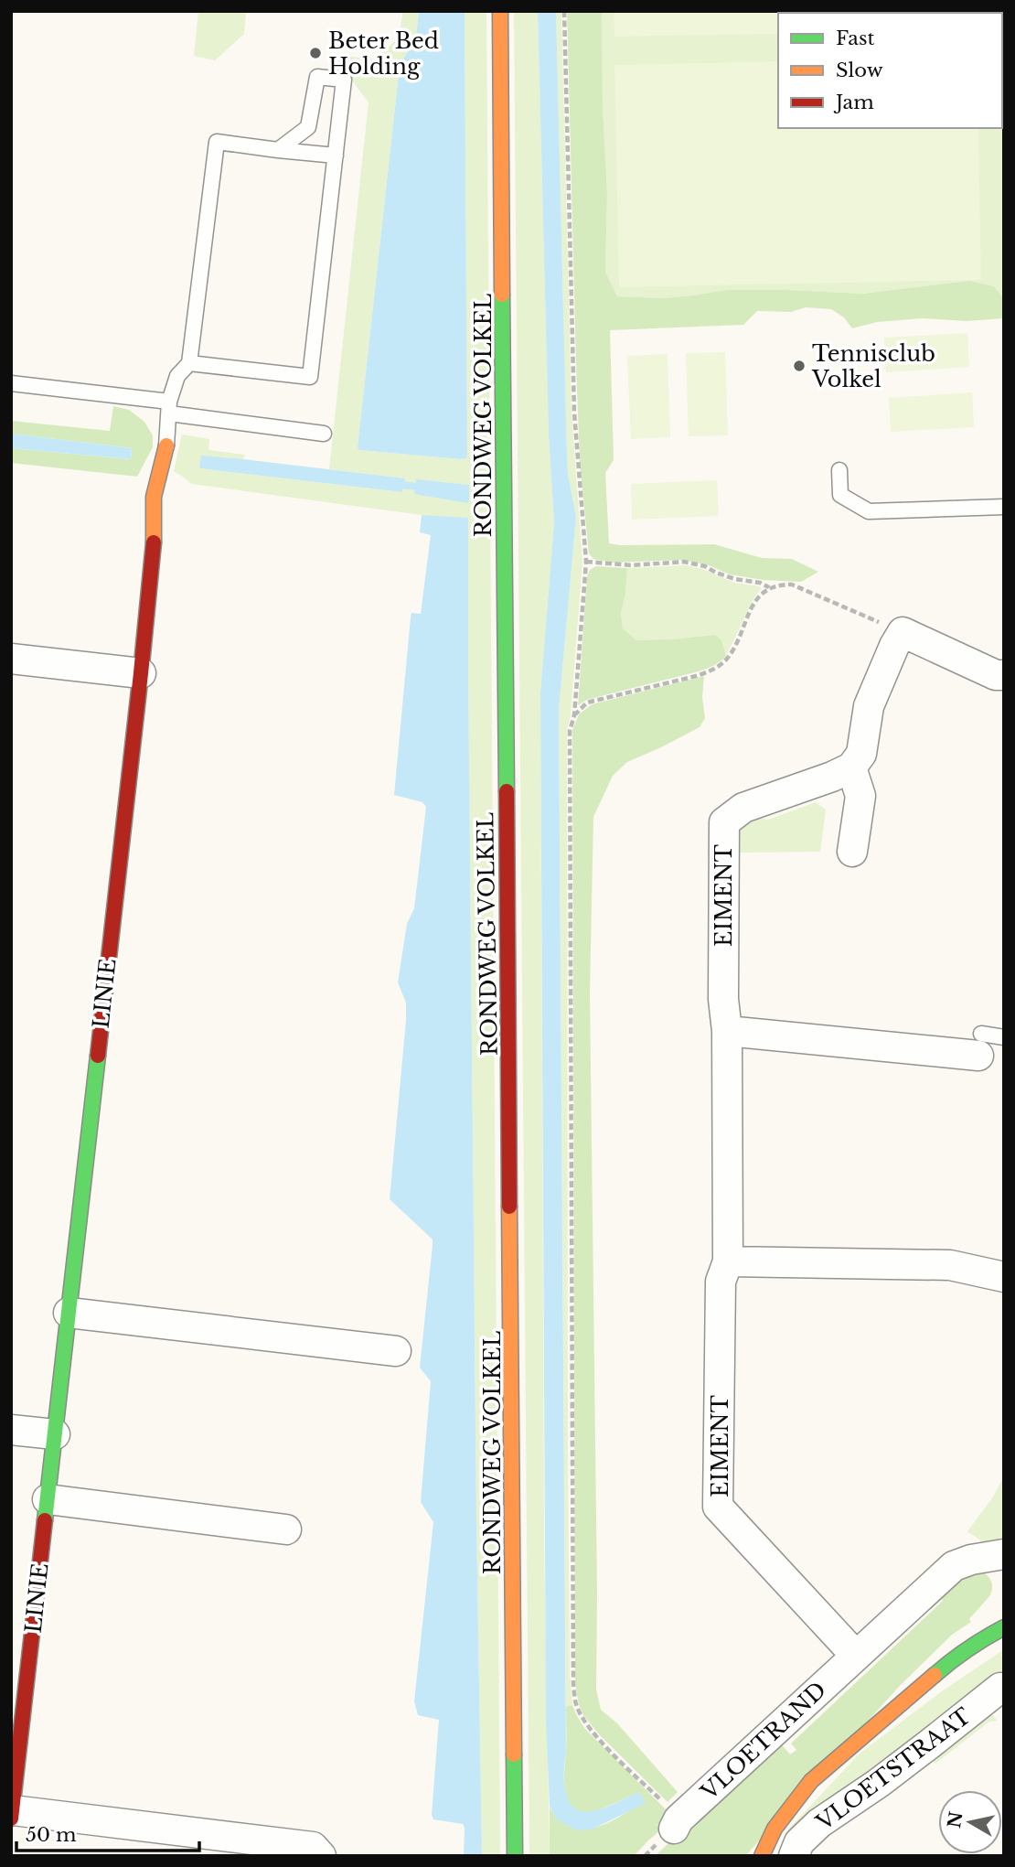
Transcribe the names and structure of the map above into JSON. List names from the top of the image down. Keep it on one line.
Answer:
{"streets":{"main road":["RONDWEG VOLKEL","LINIE"],"street":["EIMENT","VLOETRAND","VLOETSTRAAT"]},"crossings":[["EIMENT","VLOETRAND"]],"places":["Beter Bed Holding","Tennisclub Volkel"],"legend":["Fast","Slow","Jam"],"scale_bar":"50 m","north":"left"}
